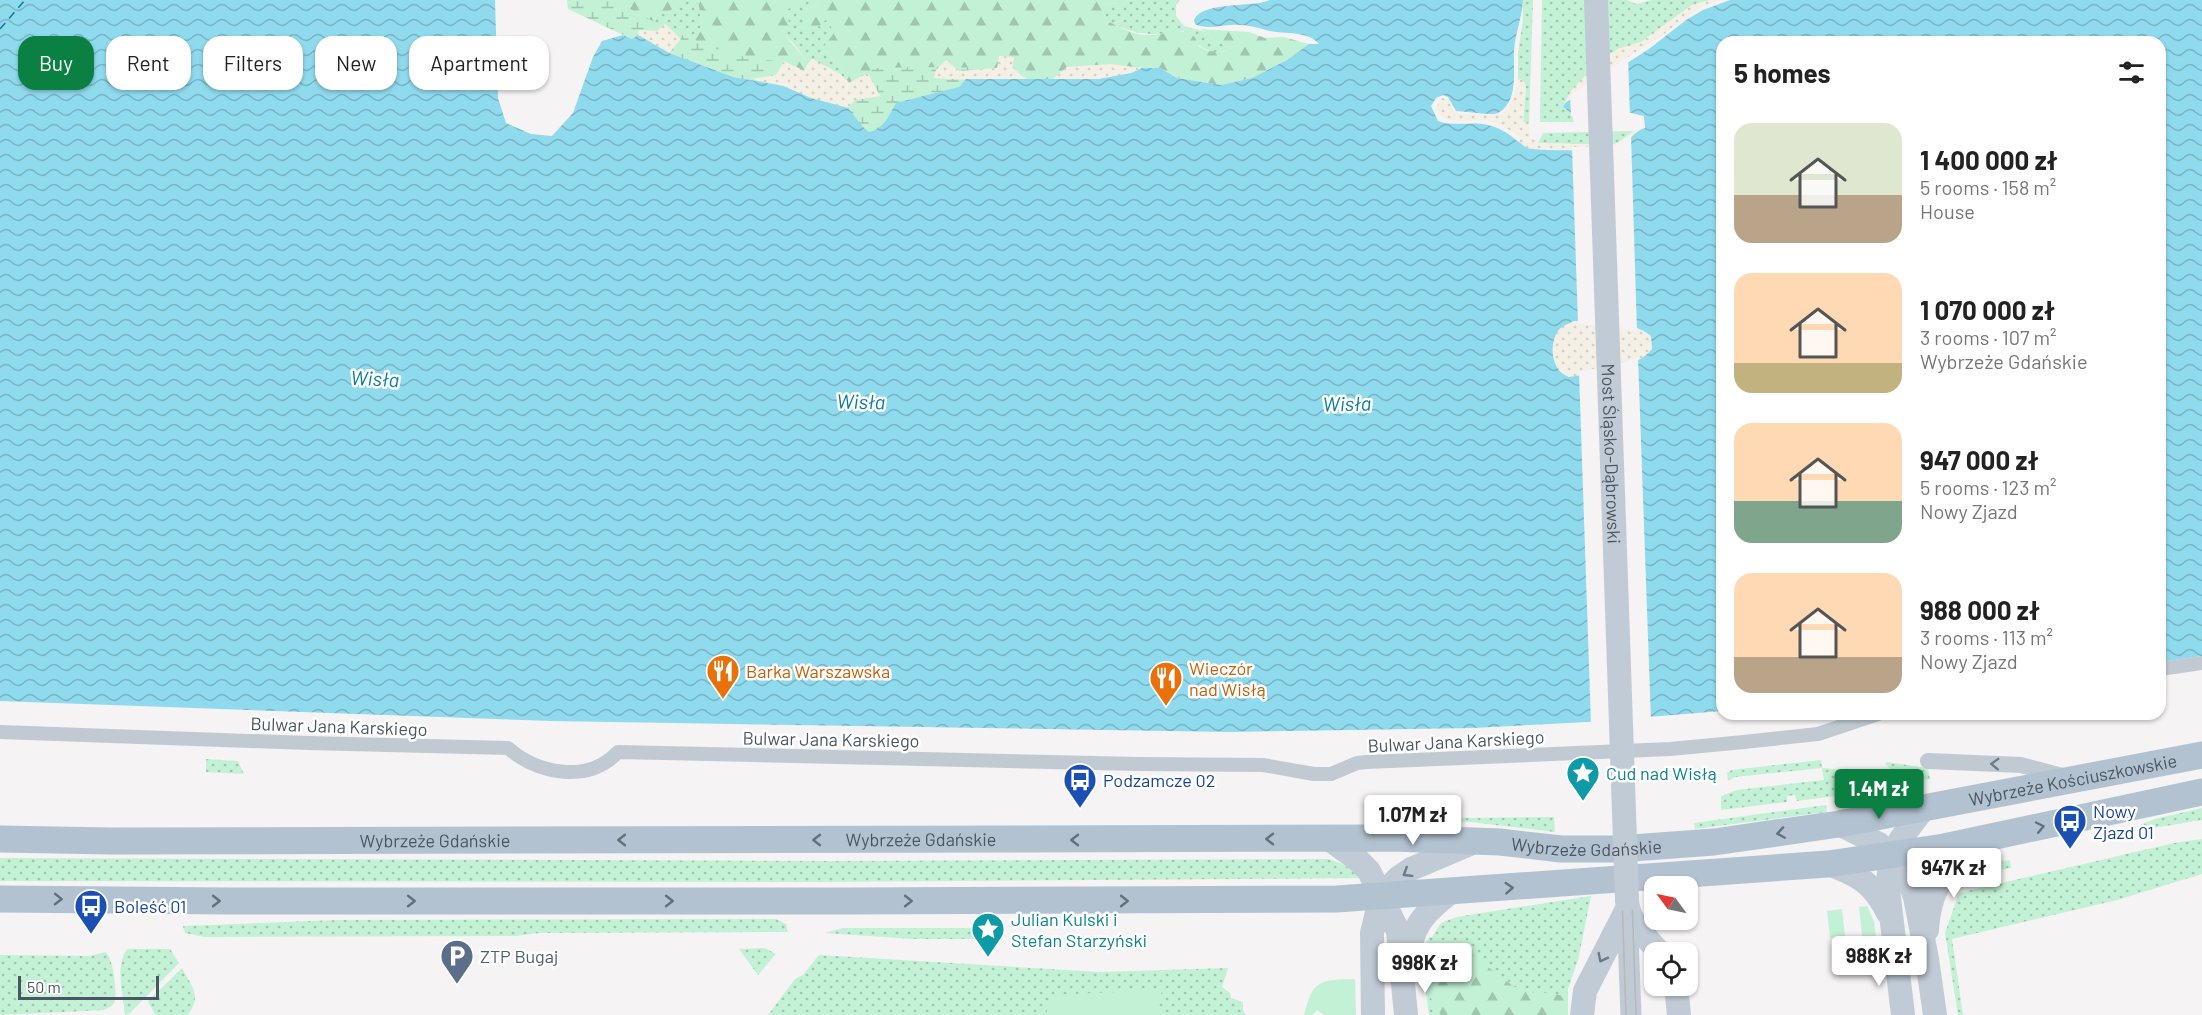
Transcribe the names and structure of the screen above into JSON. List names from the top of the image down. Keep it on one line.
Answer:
{"streets":{"main road":["Most Śląsko-Dąbrowski","Wybrzeże Kościuszkowskie","Wybrzeże Gdańskie"],"street":["Bulwar Jana Karskiego"]},"crossings":[["Wybrzeże Kościuszkowskie","Wybrzeże Gdańskie"]],"water":["Wisła"],"places":{"restaurant":["Barka Warszawska","Wieczór nad Wisłą"],"place":["Cud nad Wisłą","Julian Kulski i Stefan Starzyński"],"bus stop":["Podzamcze 02","Nowy Zjazd 01","Boleść 01"],"parking":["ZTP Bugaj"]},"scale_bar":"50 m","north":"top left","page":{"chip":["Buy","Rent","Filters","New","Apartment"],"heading":"5 homes","list":[{"name":"1 400 000 zł","note":"5 rooms · 158 m² · House"},{"name":"1 070 000 zł","note":"3 rooms · 107 m² · Wybrzeże Gdańskie"},{"name":"947 000 zł","note":"5 rooms · 123 m² · Nowy Zjazd"},{"name":"988 000 zł","note":"3 rooms · 113 m² · Nowy Zjazd"}],"price":["1.4M zł","1.07M zł","947K zł","988K zł","998K zł"],"scale":"50 m"}}
